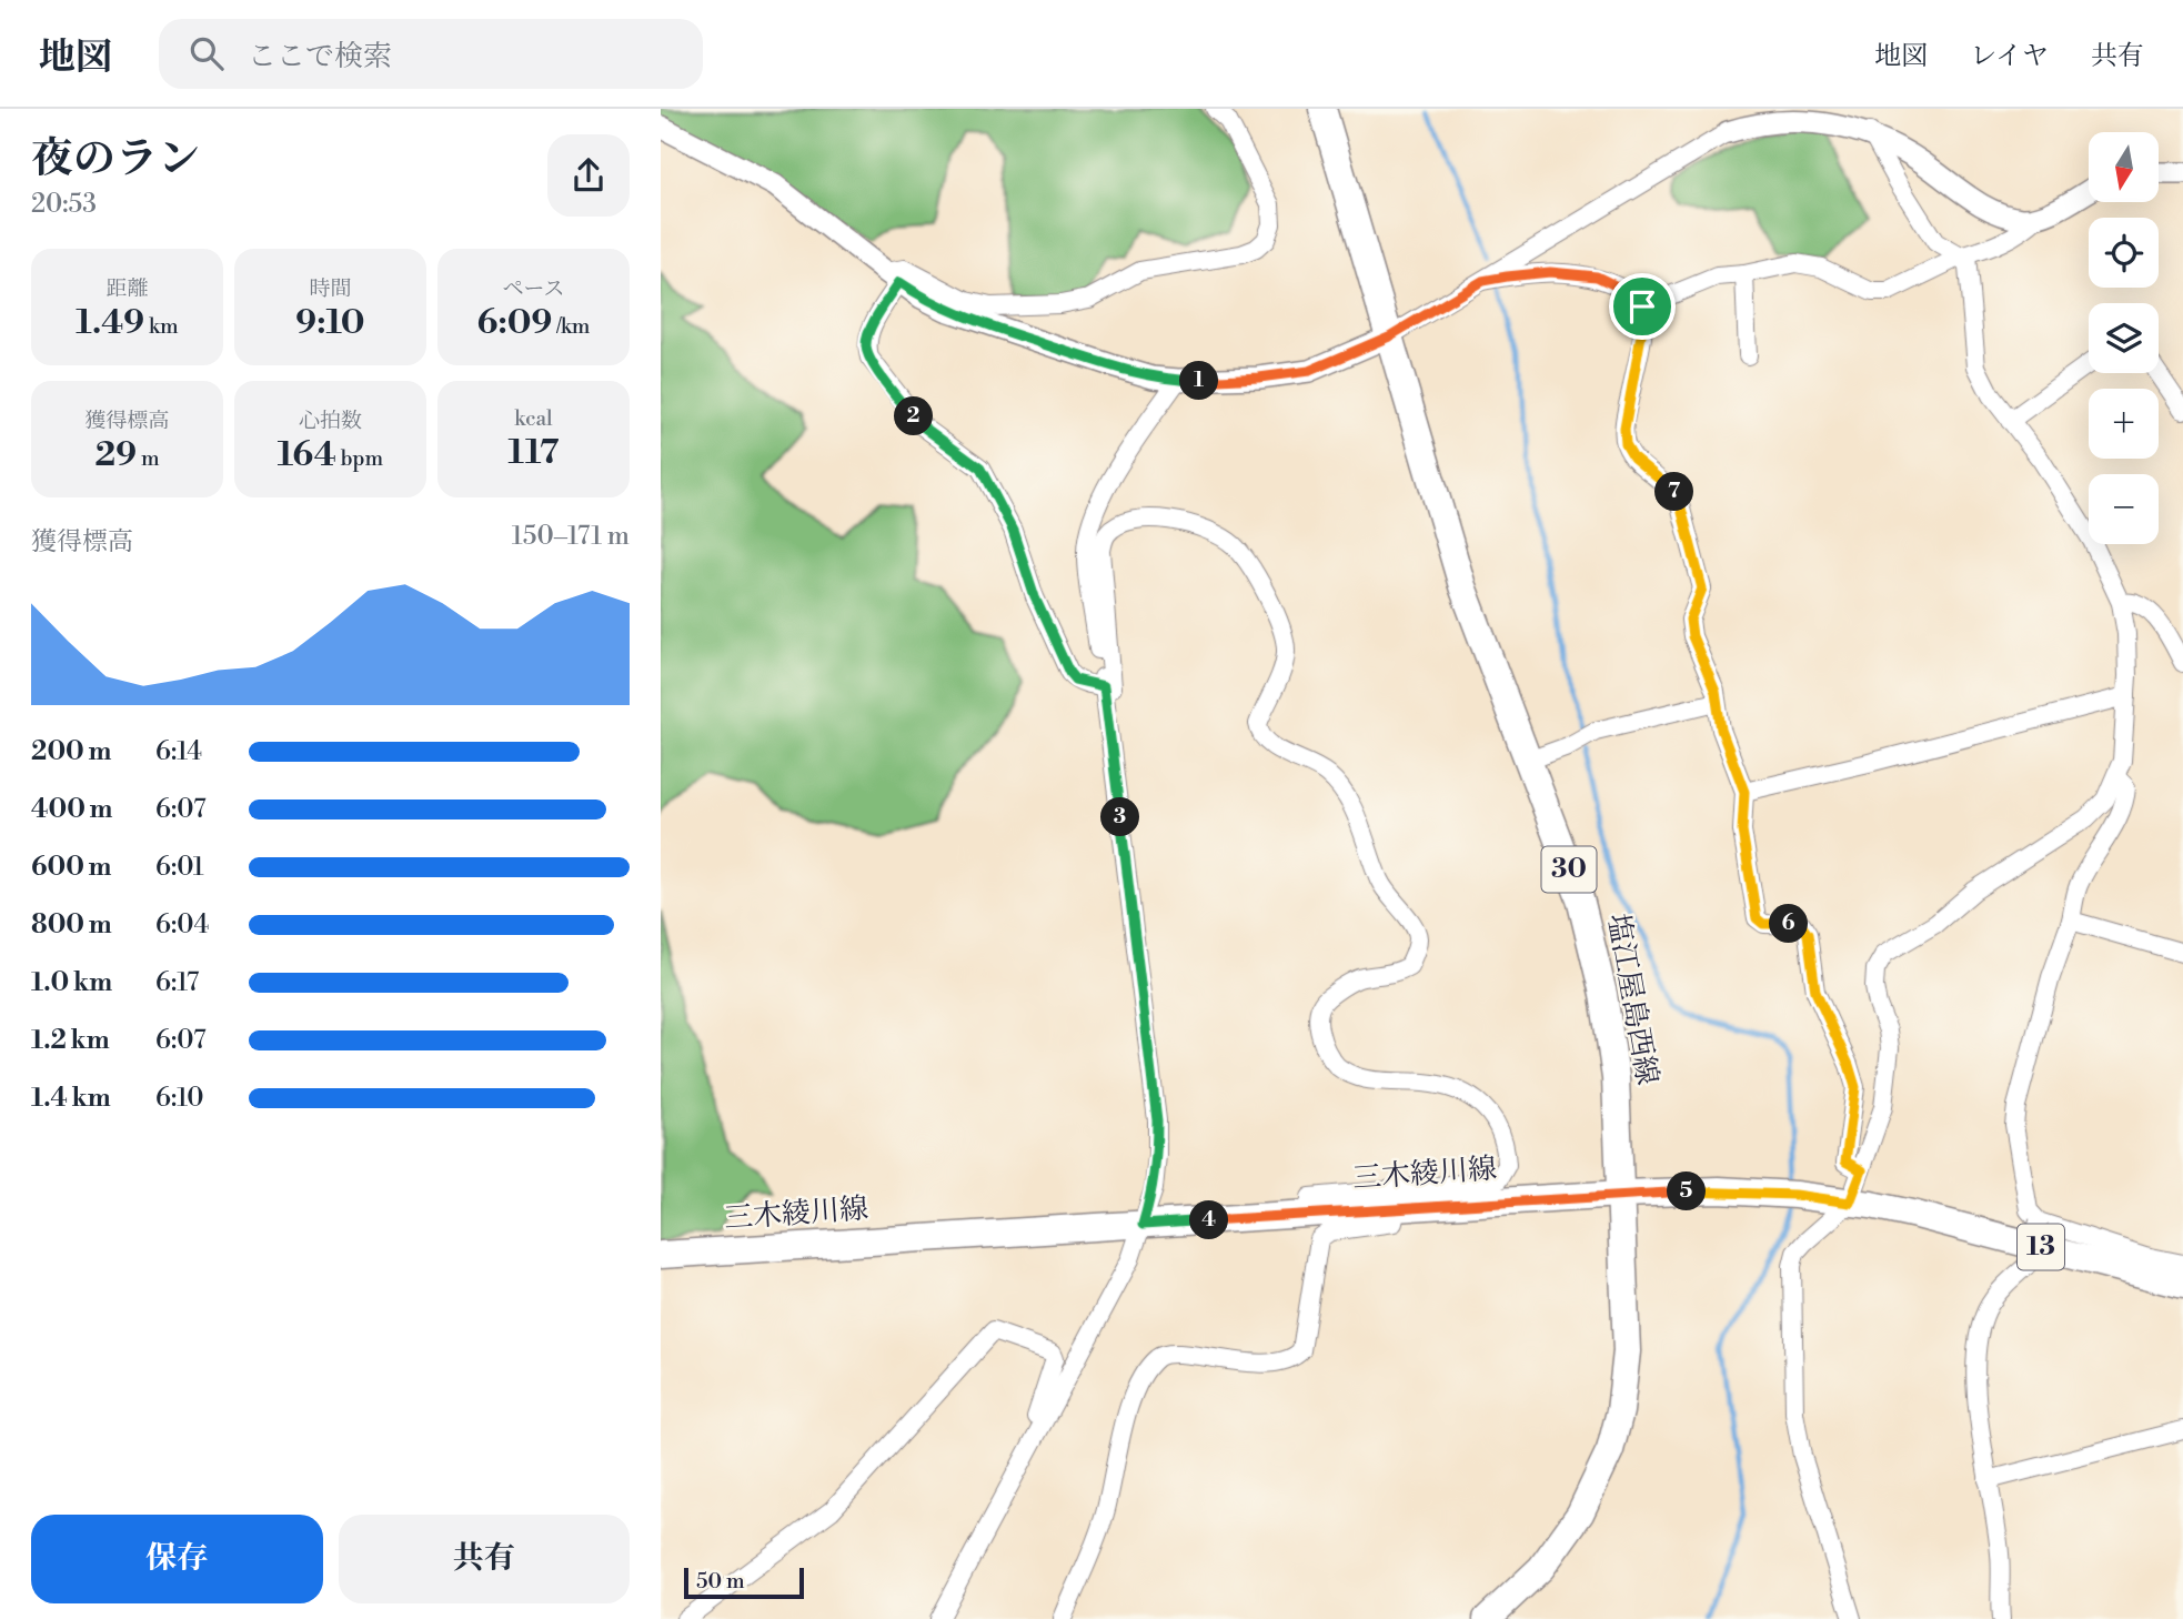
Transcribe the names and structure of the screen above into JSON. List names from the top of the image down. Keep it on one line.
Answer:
{"streets":{"main road":["30","塩江屋島西線","三木綾川線","13"]},"crossings":[["塩江屋島西線","三木綾川線"]],"scale_bar":"50 m","north":"bottom","page":{"header":"地図","search":"ここで検索","nav":["地図","レイヤ","共有"],"heading":["夜のラン","20:53"],"map_buttons":["+","−"],"stats":[["距離","1.49 km"],["時間","9:10"],["ペース","6:09 /km"],["獲得標高","29 m"],["心拍数","164 bpm"],["kcal","117"]],"pins":["1","2","7","3","6","5","4"],"chart":["獲得標高","150–171 m"],"list":[{"name":"200 m","note":"6:14"},{"name":"400 m","note":"6:07"},{"name":"600 m","note":"6:01"},{"name":"800 m","note":"6:04"},{"name":"1.0 km","note":"6:17"},{"name":"1.2 km","note":"6:07"},{"name":"1.4 km","note":"6:10"}],"buttons":["保存","共有"],"scale":"50 m"}}
